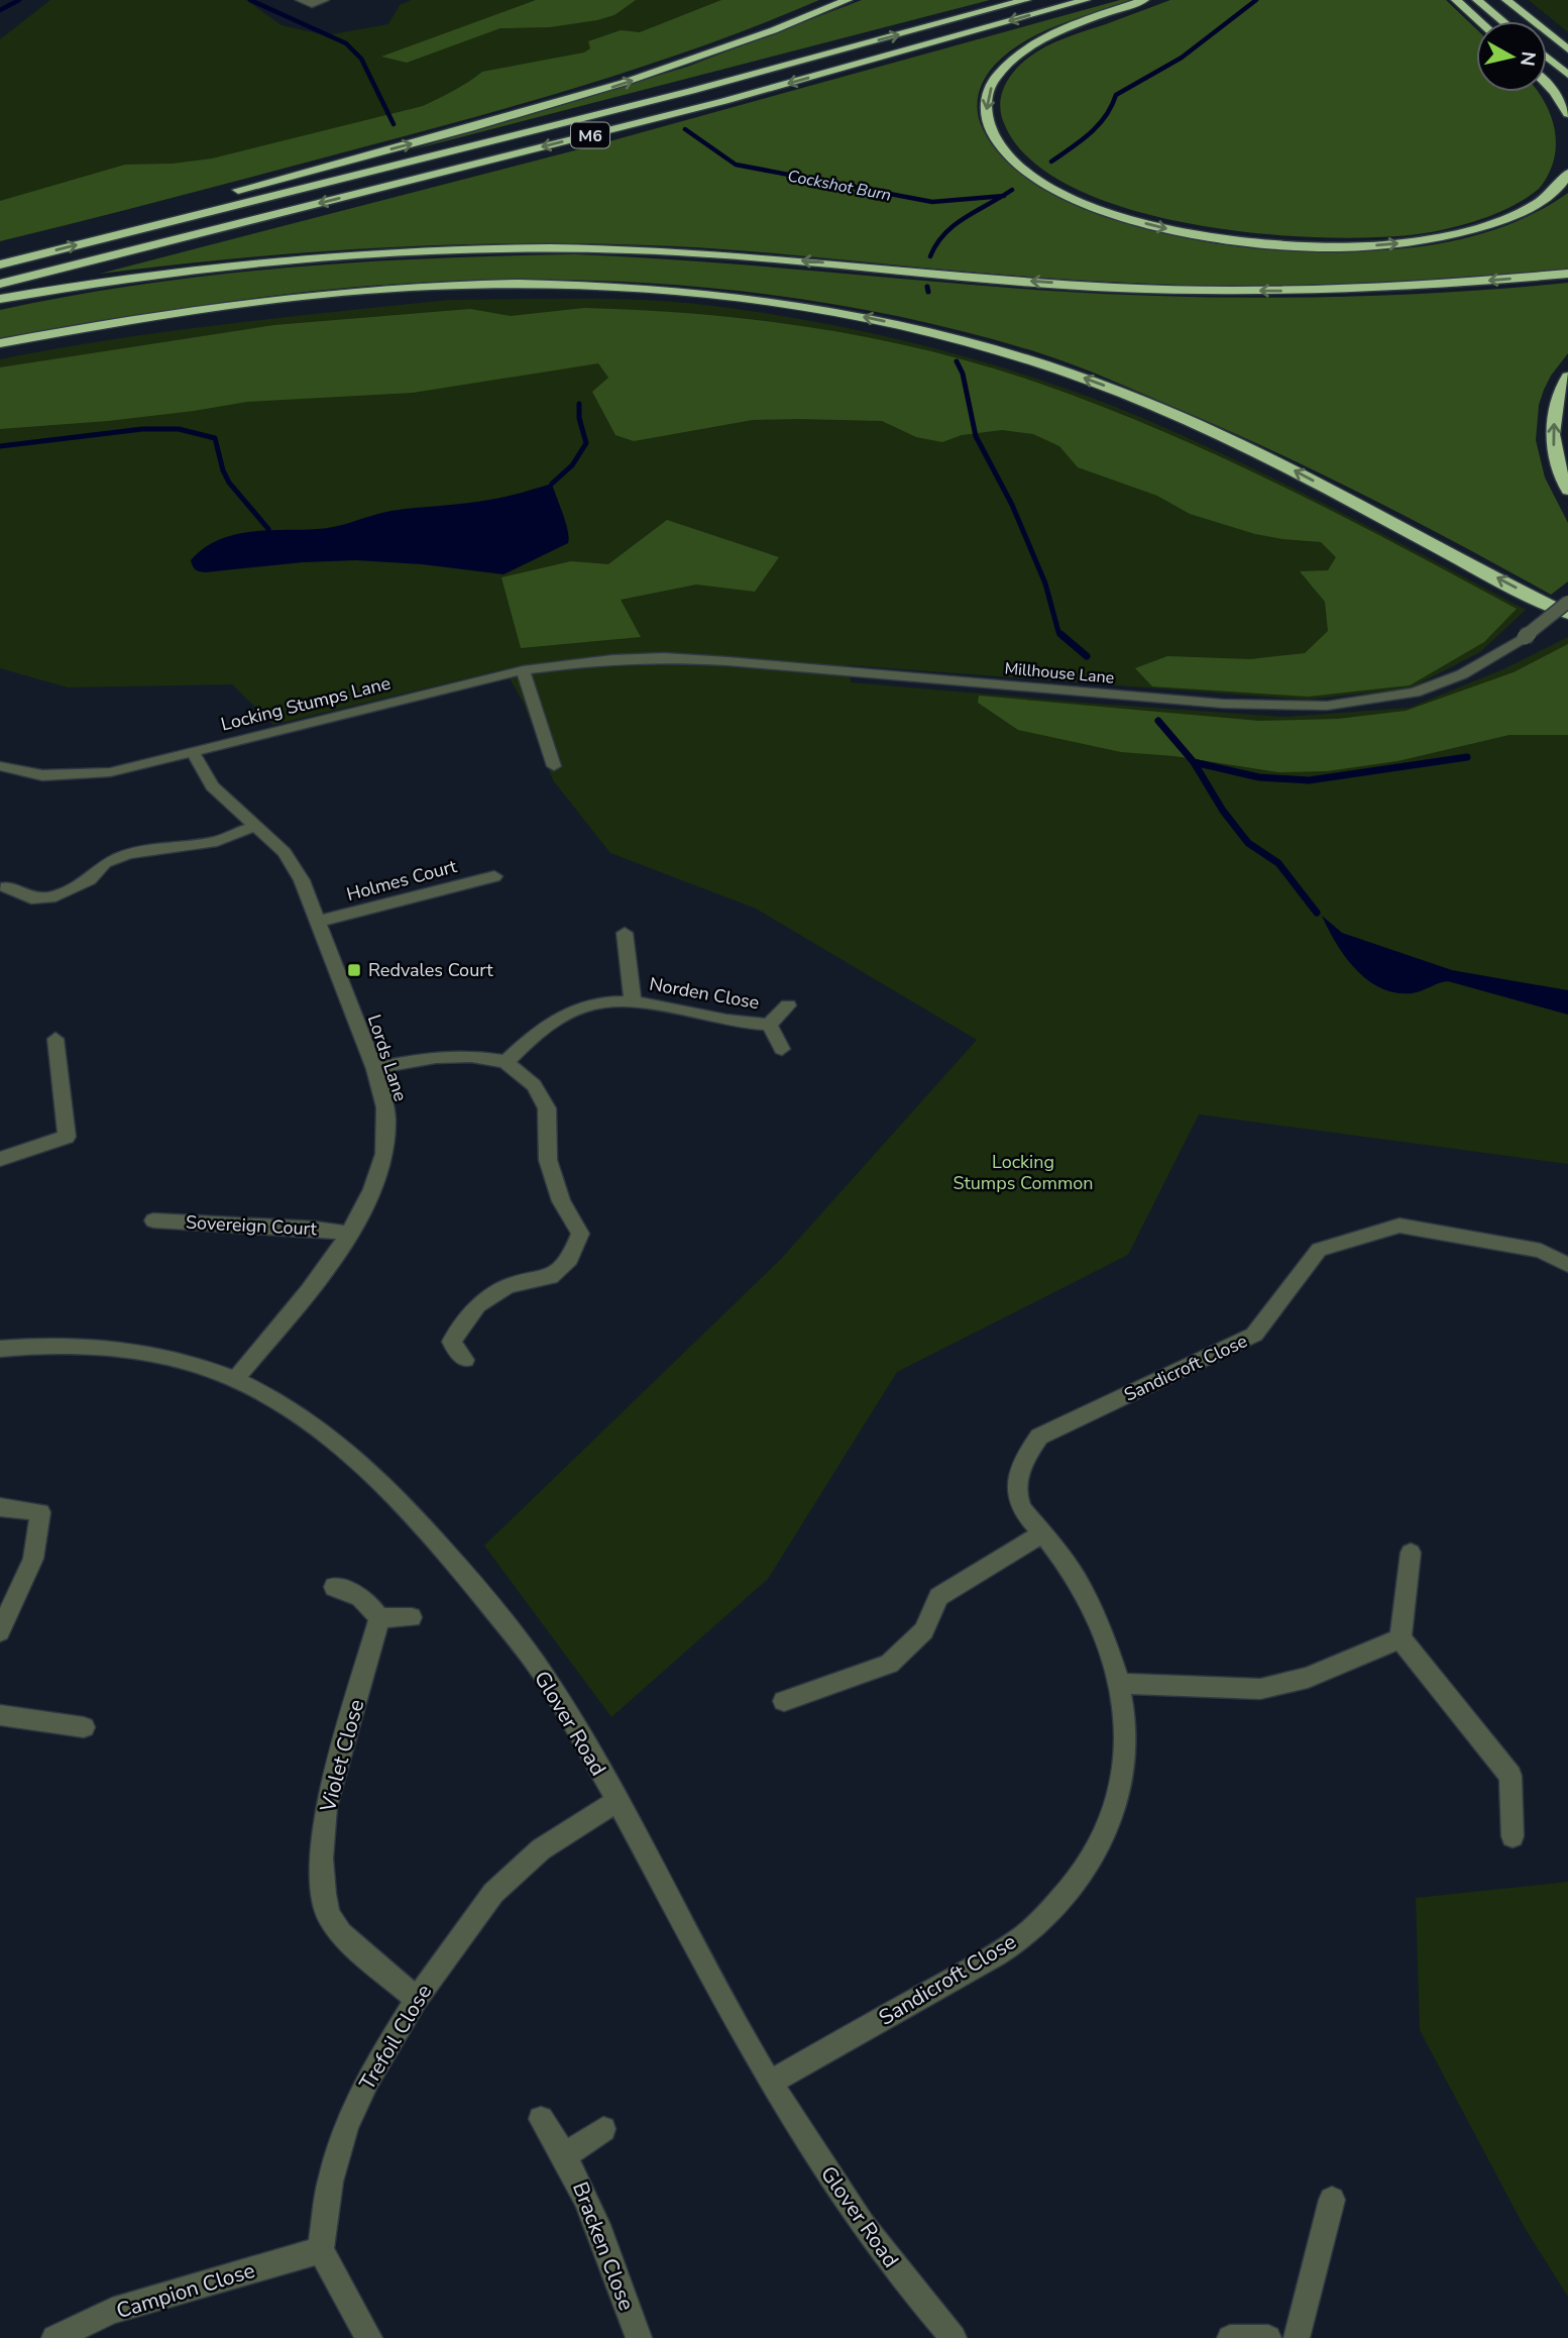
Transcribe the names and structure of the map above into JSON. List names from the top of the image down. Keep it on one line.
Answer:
{"streets":{"highway":["M6"],"street":["Millhouse Lane","Locking Stumps Lane","Holmes Court","Norden Close","Lords Lane","Sovereign Court","Sandicroft Close","Glover Road","Violet Close","Trefoil Close","Bracken Close","Campion Close"]},"crossings":[["Millhouse Lane","Locking Stumps Lane"],["Locking Stumps Lane","Lords Lane"],["Holmes Court","Lords Lane"],["Lords Lane","Sovereign Court"],["Lords Lane","Glover Road"],["Sandicroft Close","Glover Road"],["Glover Road","Trefoil Close"],["Violet Close","Trefoil Close"],["Trefoil Close","Campion Close"]],"water":["Cockshot Burn"],"parks":["Locking Stumps Common"],"places":{"transit":["Redvales Court"]},"north":"right"}
